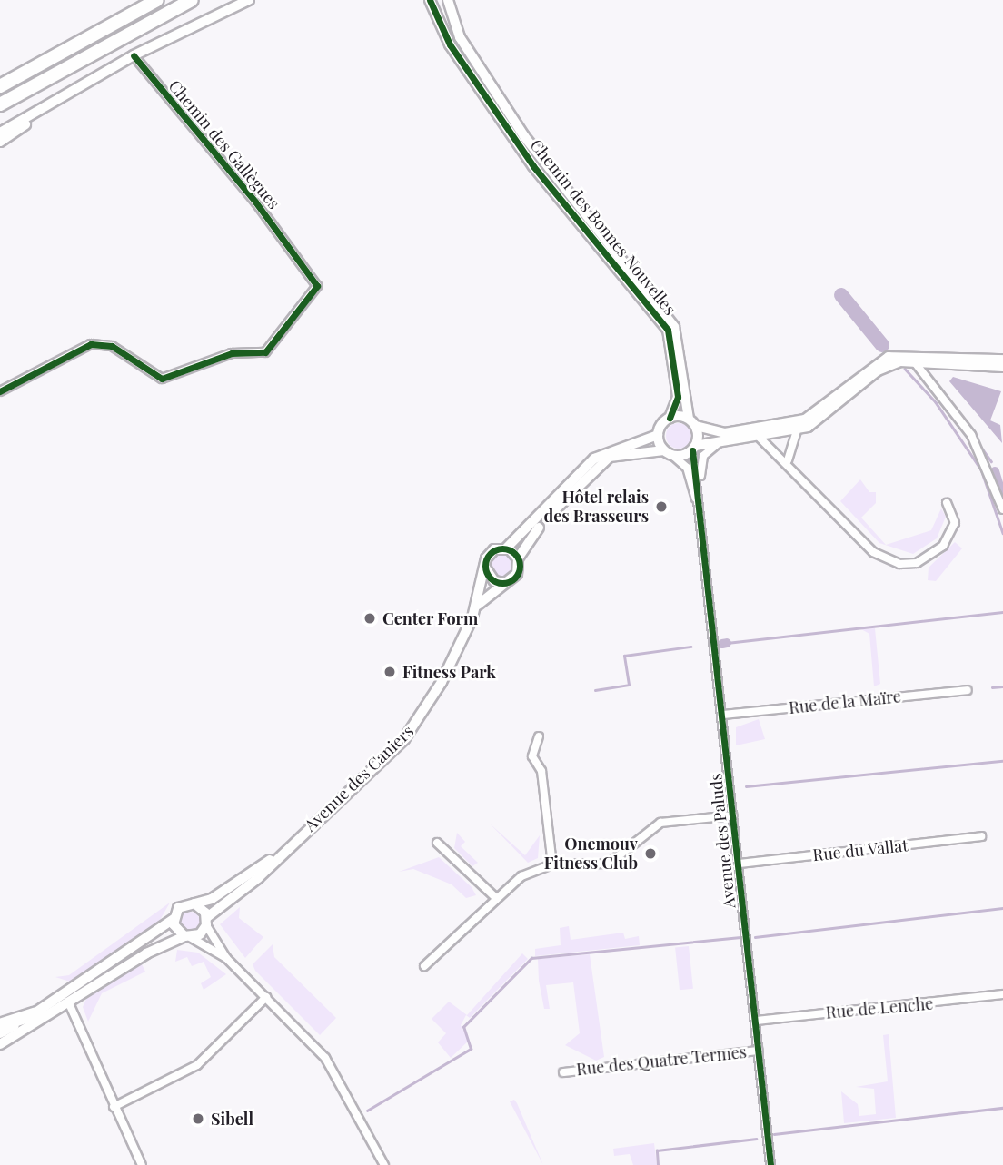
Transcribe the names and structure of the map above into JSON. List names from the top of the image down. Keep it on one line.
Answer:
{"streets":{"street":["Chemin des Gallègues","Chemin des Bonnes Nouvelles","Rue de la Maïre","Avenue des Caniers","Avenue des Paluds","Rue du Vallat","Rue de Lenche","Rue des Quatre Termes"]},"crossings":[["Chemin des Bonnes Nouvelles","Avenue des Paluds"],["Rue de la Maïre","Avenue des Paluds"],["Avenue des Paluds","Rue du Vallat"],["Avenue des Paluds","Rue de Lenche"],["Avenue des Paluds","Rue des Quatre Termes"]],"places":["Hôtel relais des Brasseurs","Center Form","Fitness Park","Onemouv Fitness Club","Sibell"]}
